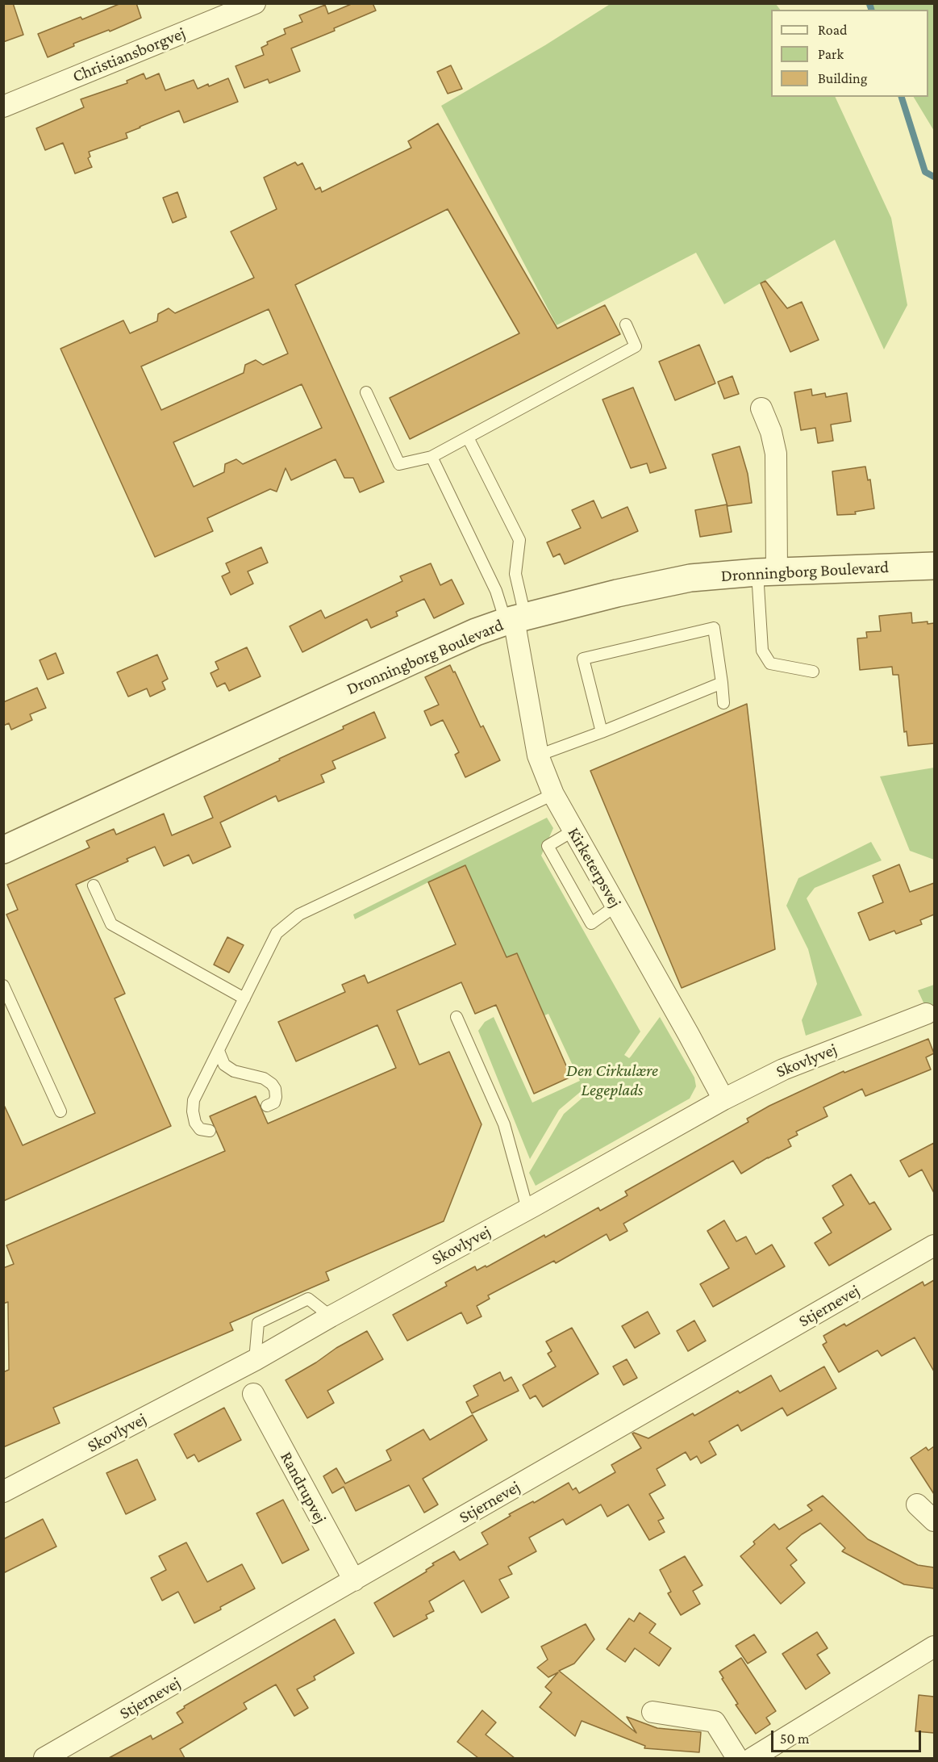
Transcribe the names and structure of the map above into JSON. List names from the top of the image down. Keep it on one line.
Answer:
{"streets":{"street":["Christiansborgvej","Dronningborg Boulevard","Kirketerpsvej","Skovlyvej","Stjernevej","Randrupvej"]},"crossings":[["Dronningborg Boulevard","Kirketerpsvej"],["Kirketerpsvej","Skovlyvej"],["Stjernevej","Randrupvej"]],"parks":["Den Cirkulære Legeplads"],"legend":["Road","Park","Building"],"scale_bar":"50 m"}
